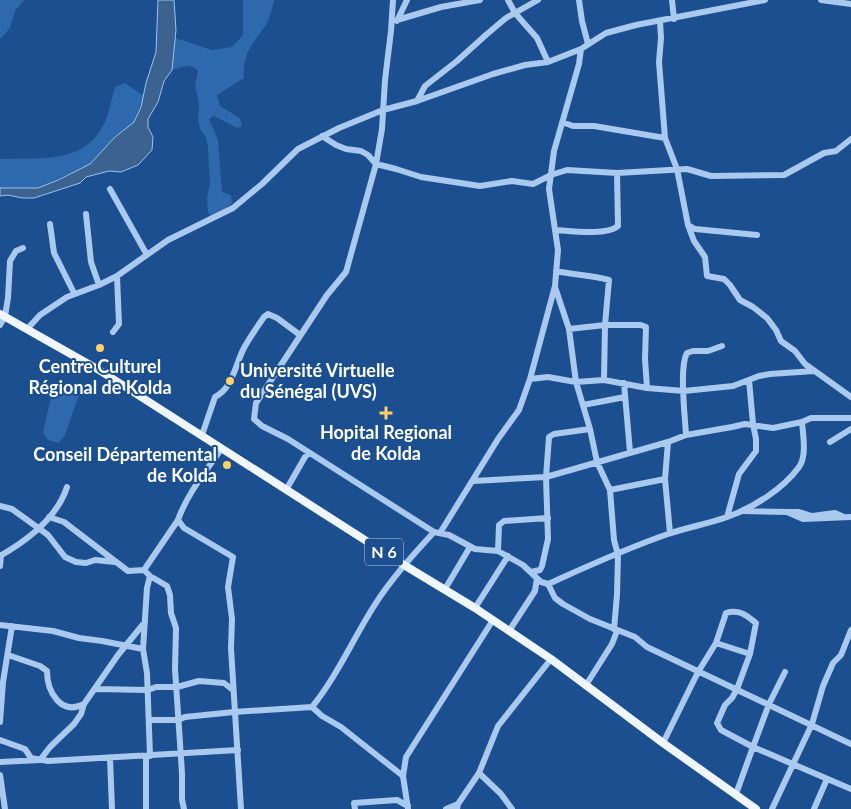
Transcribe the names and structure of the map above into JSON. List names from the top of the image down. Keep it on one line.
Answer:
{"streets":{"main road":["N 6"]},"places":{"other":["Centre Culturel Régional de Kolda","Université Virtuelle du Sénégal (UVS)","Conseil Départemental de Kolda"],"health":["Hopital Regional de Kolda"]}}
